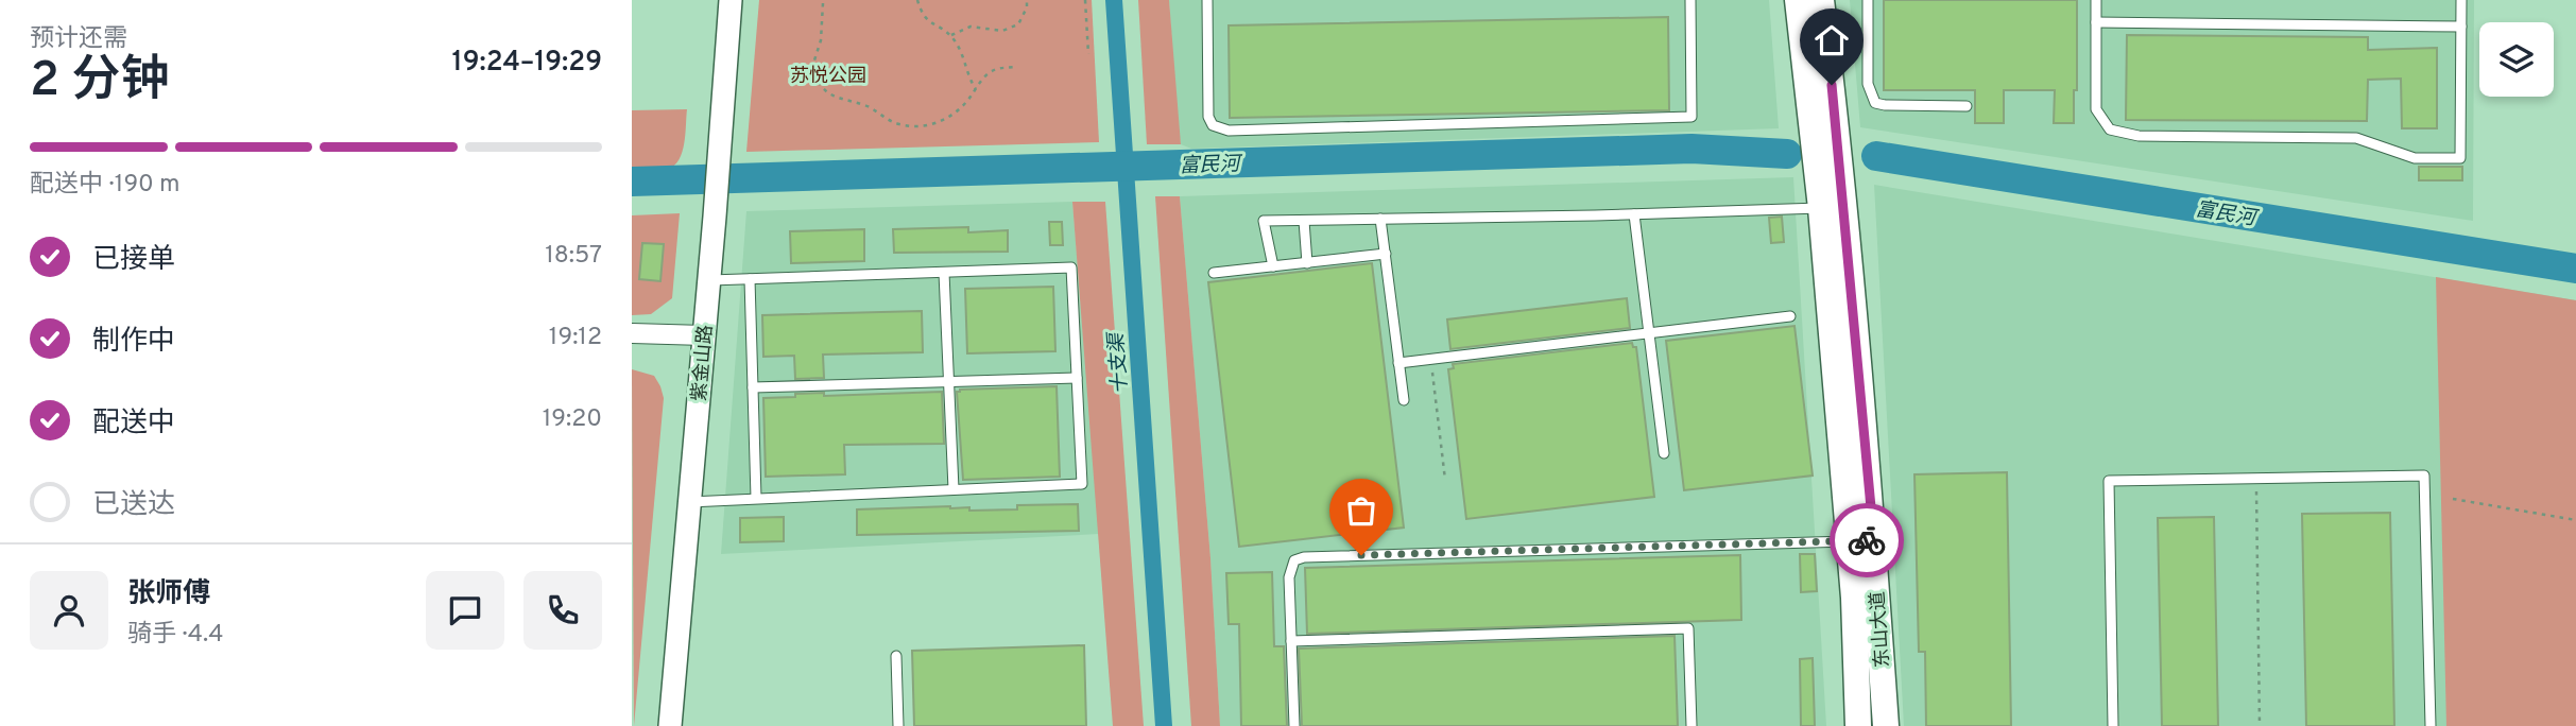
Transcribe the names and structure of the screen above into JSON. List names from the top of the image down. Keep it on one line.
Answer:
{"streets":{"main road":["东山大道"],"street":["紫金山路"]},"water":["富民河","十支渠"],"parks":["苏悦公园"],"page":{"heading":["2 分钟","预计还需","19:24–19:29"],"panel":["张师傅","骑手 · 4.4"],"bar":"配送中 · 190 m","list":[["已接单","18:57"],["制作中","19:12"],["配送中","19:20"],"已送达"]}}
